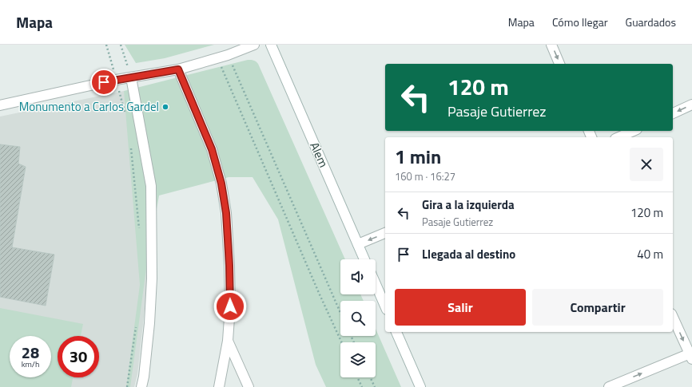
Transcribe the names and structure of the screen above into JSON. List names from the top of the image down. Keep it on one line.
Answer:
{"streets":{"street":["Alem"]},"places":["Monumento a Carlos Gardel"],"page":{"header":"Mapa","nav":["Mapa","Cómo llegar","Guardados"],"turn":["120 m","Pasaje Gutierrez"],"heading":["1 min","160 m · 16:27"],"list":[{"name":"Gira a la izquierda","note":"Pasaje Gutierrez","value":"120 m"},{"name":"Llegada al destino","value":"40 m"}],"buttons":["Salir","Compartir"],"speed":"28 km/h","limit":"30"}}
